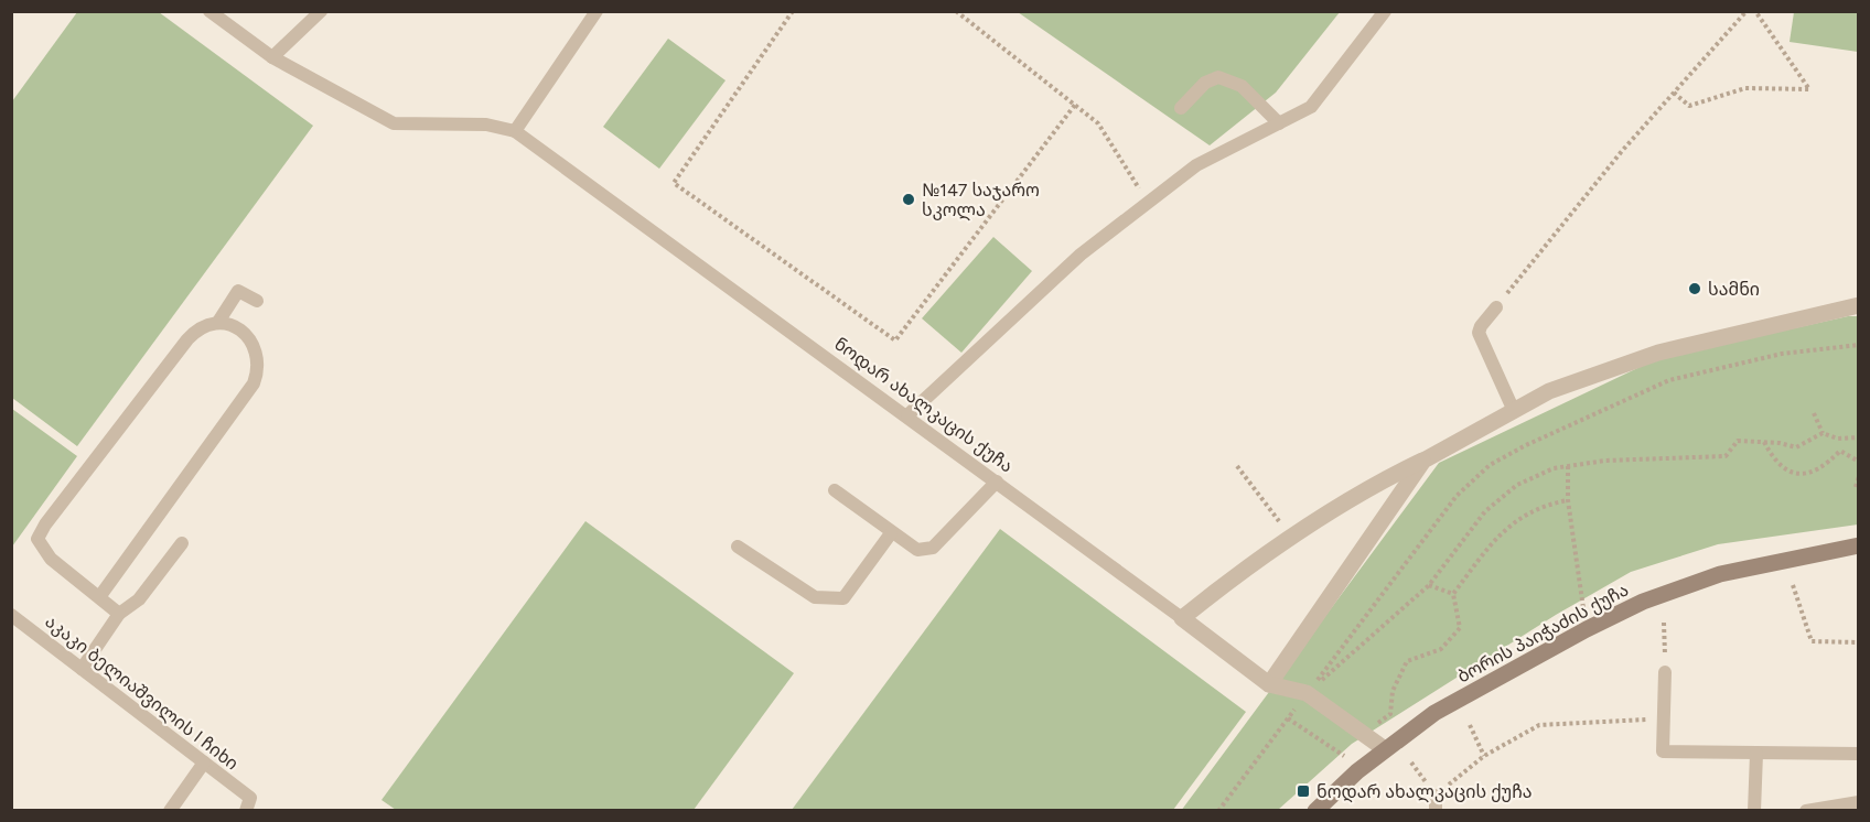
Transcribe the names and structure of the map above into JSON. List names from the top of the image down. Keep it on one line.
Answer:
{"streets":{"street":["ნოდარ ახალკაცის ქუჩა","ბორის პაიჭაძის ქუჩა"],"lane":["აკაკი ბელიაშვილის I ჩიხი"]},"crossings":[["ნოდარ ახალკაცის ქუჩა","ბორის პაიჭაძის ქუჩა"]],"places":{"other":["№147 საჯარო სკოლა","სამნი"],"transit":["ნოდარ ახალკაცის ქუჩა"]}}
